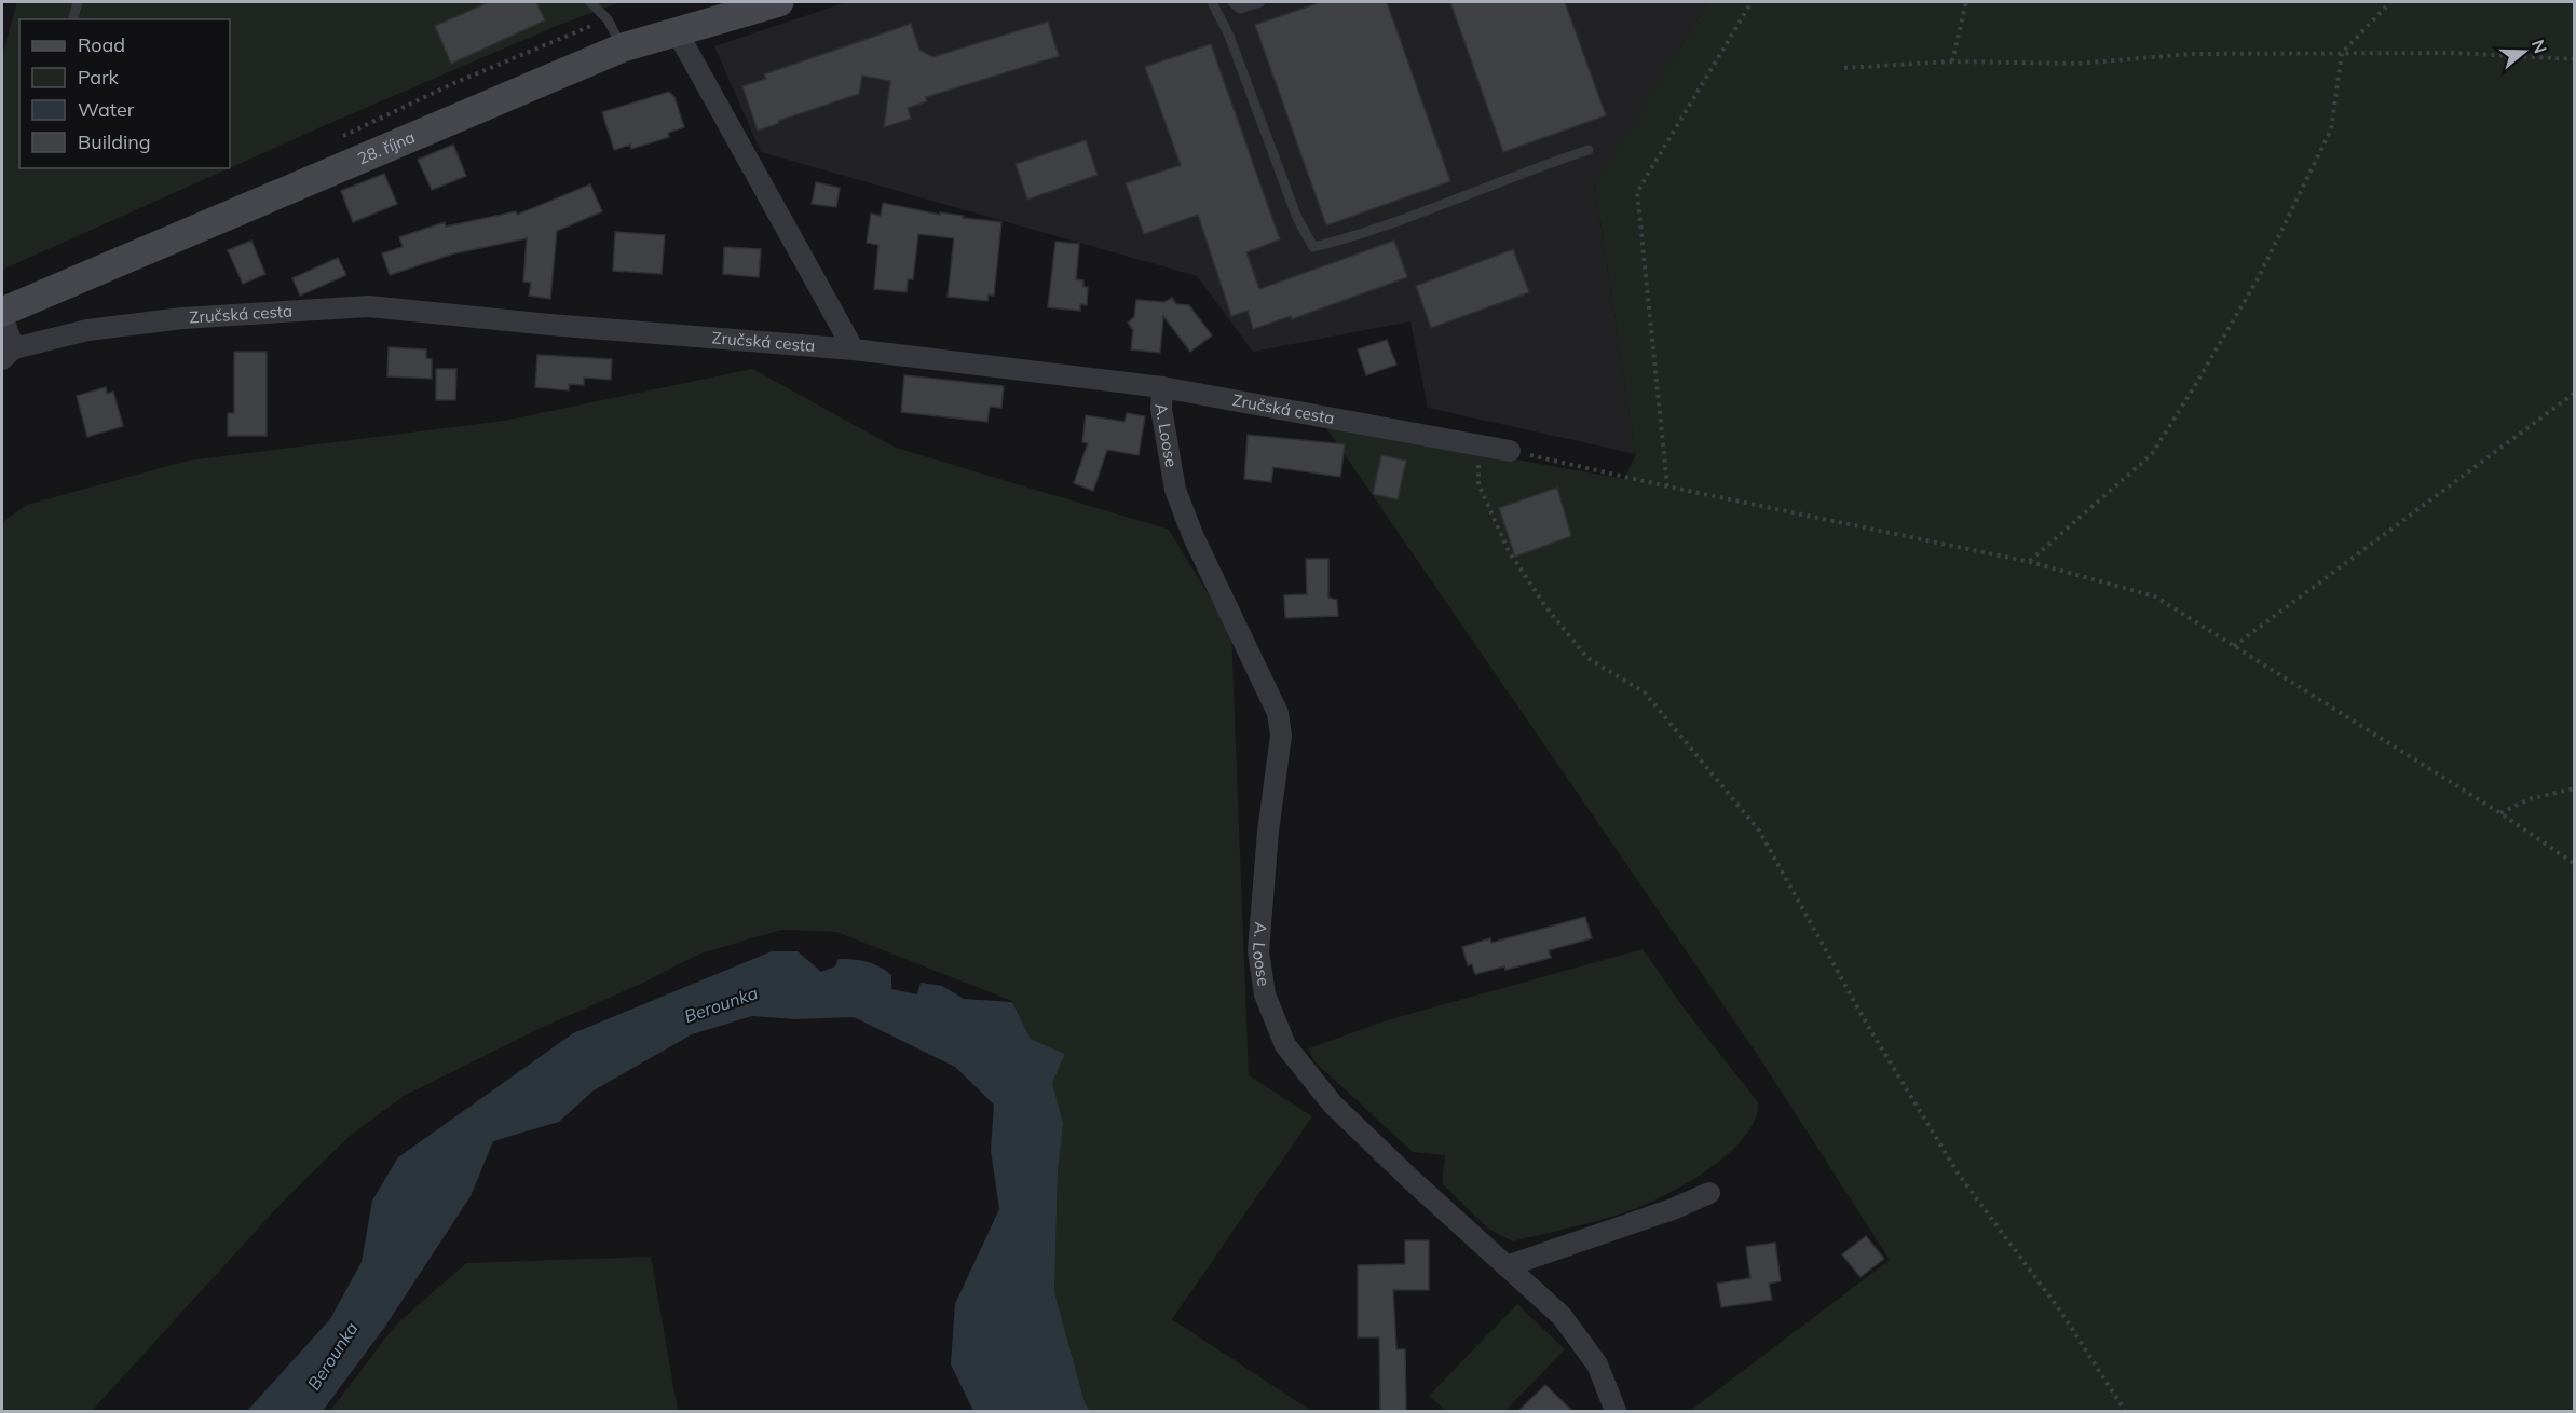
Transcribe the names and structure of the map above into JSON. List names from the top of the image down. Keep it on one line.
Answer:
{"streets":{"main road":["28. října"],"street":["Zručská cesta","A. Loose"]},"crossings":[["Zručská cesta","A. Loose"]],"water":["Berounka"],"legend":["Road","Park","Water","Building"],"north":"right"}
